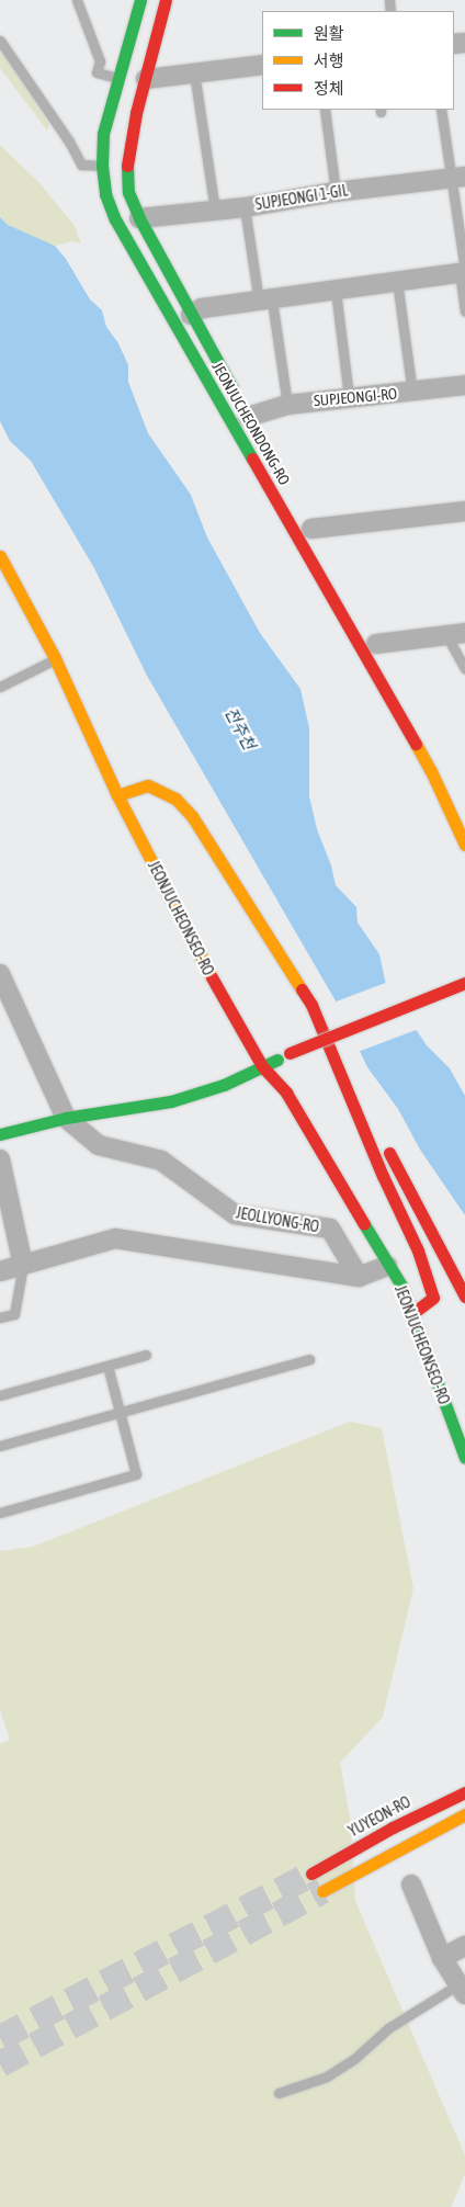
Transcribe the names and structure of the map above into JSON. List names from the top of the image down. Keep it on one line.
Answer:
{"streets":{"street":["SUPJEONGI 1-GIL","SUPJEONGI-RO","JEONJUCHEONDONG-RO","JEONJUCHEONSEO-RO","JEOLLYONG-RO","YUYEON-RO"]},"crossings":[["SUPJEONGI 1-GIL","JEONJUCHEONDONG-RO"],["SUPJEONGI-RO","JEONJUCHEONDONG-RO"]],"water":["전주천"],"legend":["원활","서행","정체"]}
